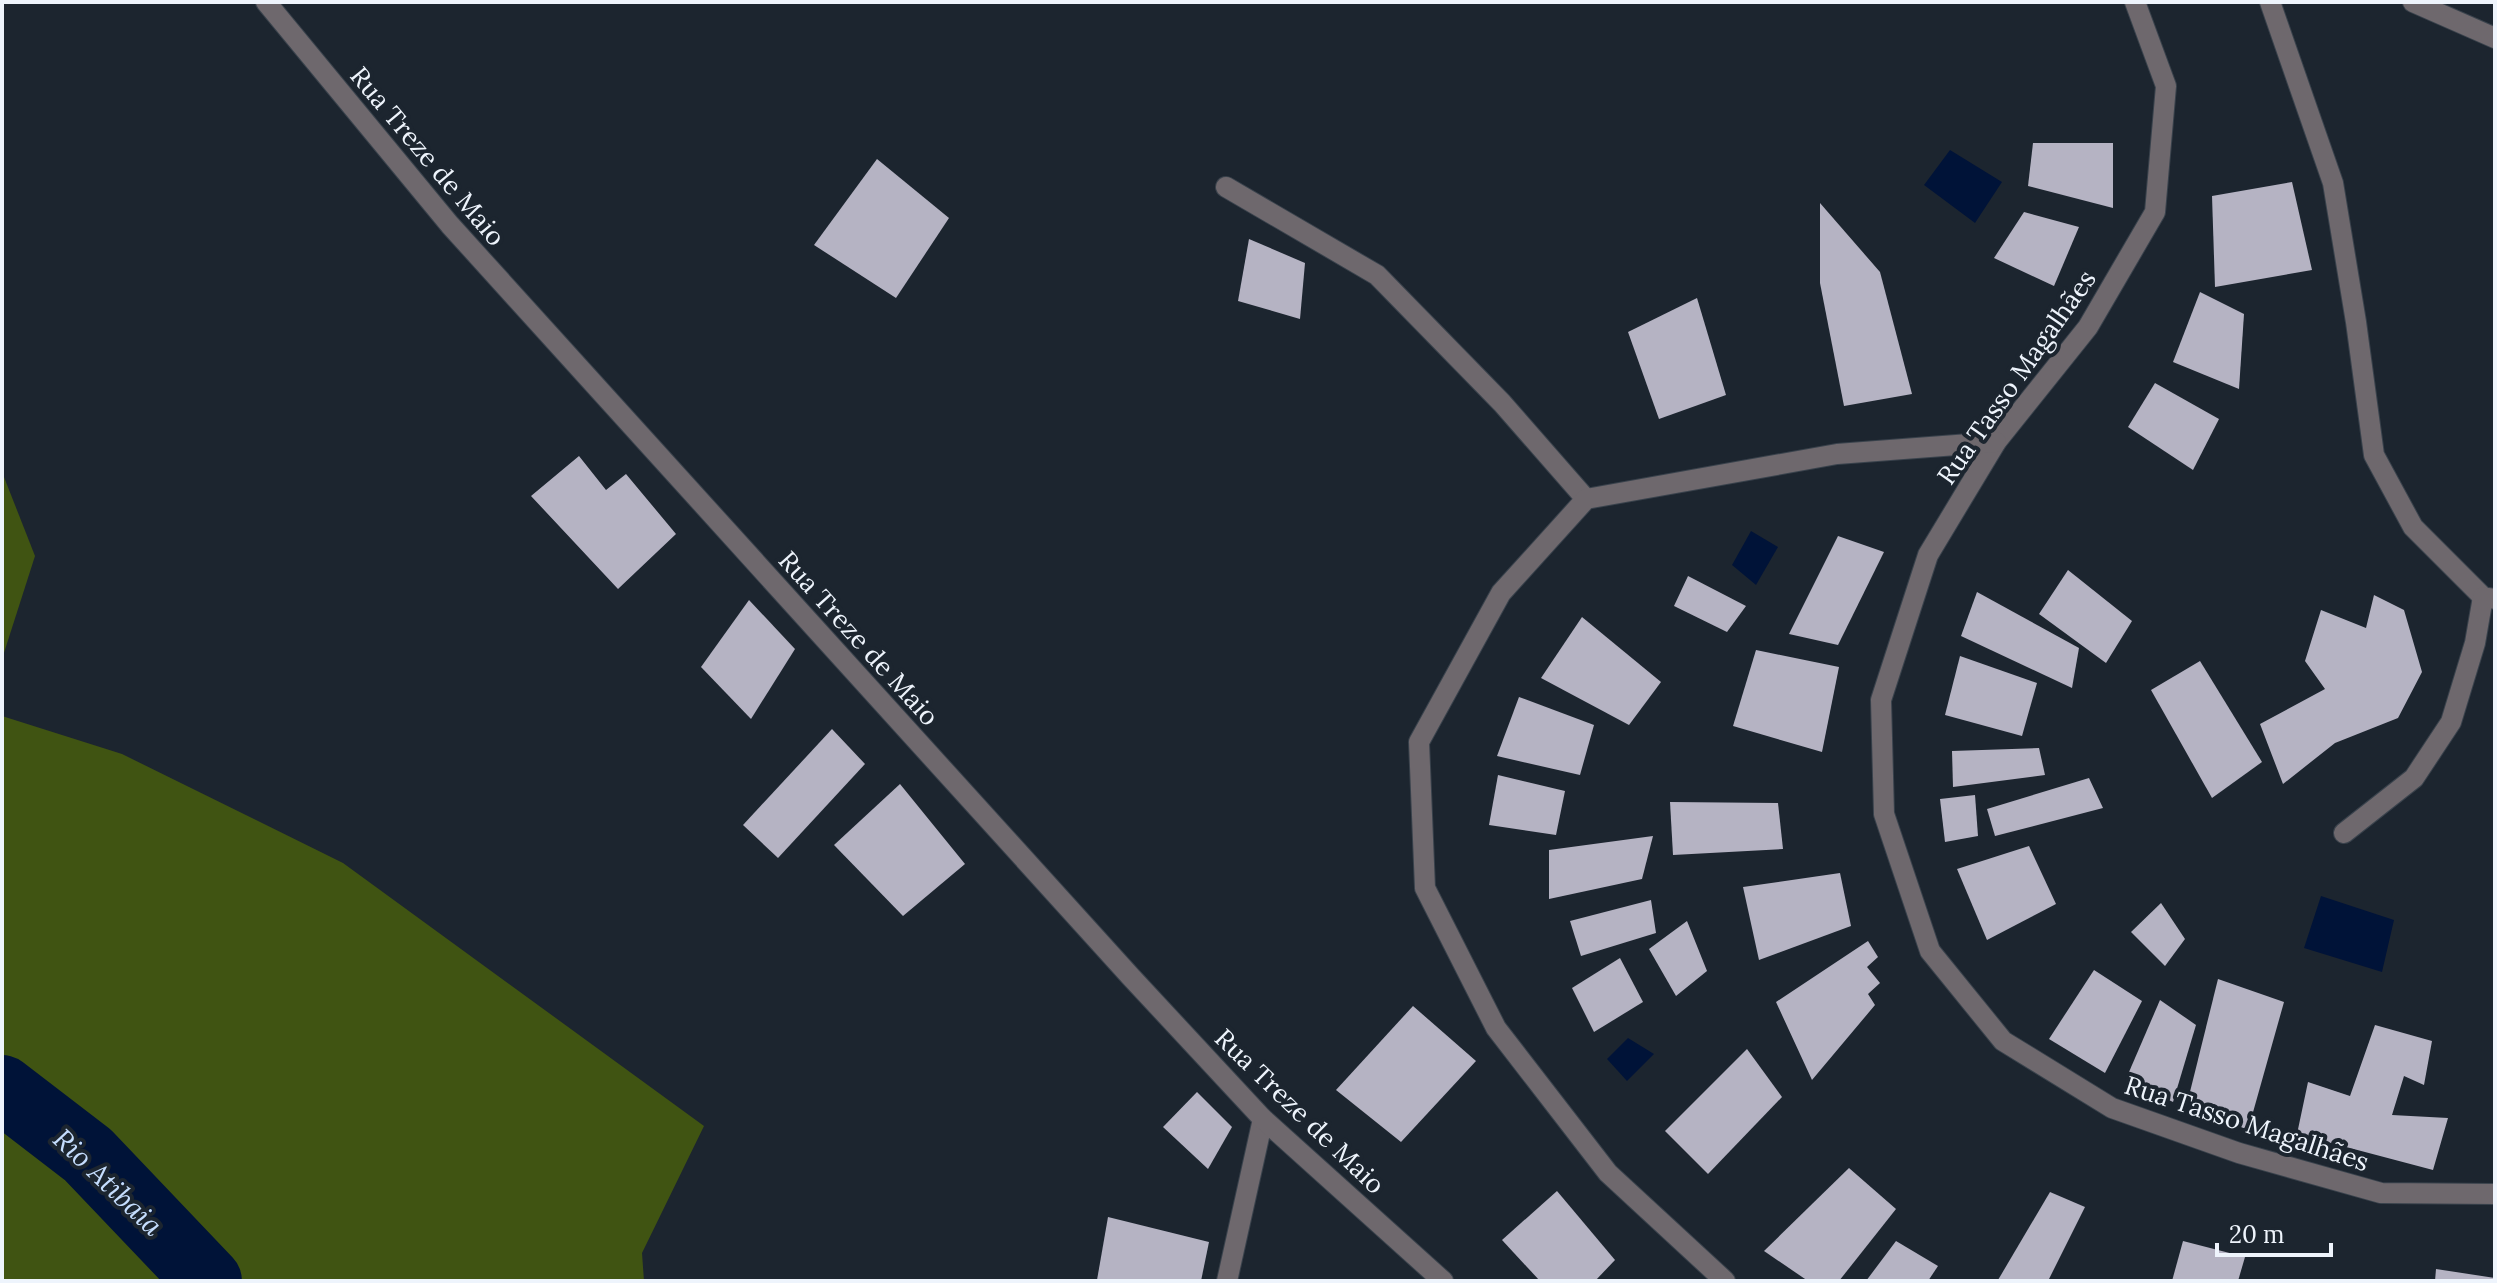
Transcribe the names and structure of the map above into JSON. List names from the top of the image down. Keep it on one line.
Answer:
{"streets":{"street":["Rua Treze de Maio","Rua Tasso Magalhães"]},"water":["Rio Atibaia"],"scale_bar":"20 m"}
